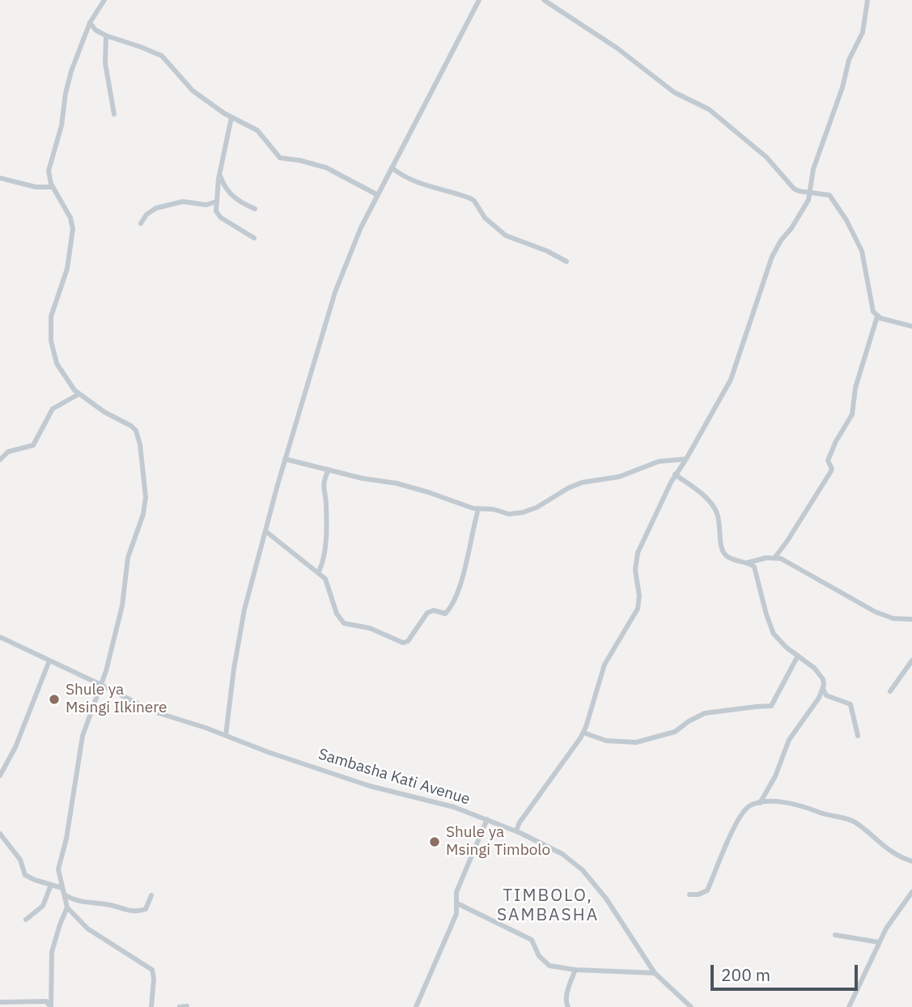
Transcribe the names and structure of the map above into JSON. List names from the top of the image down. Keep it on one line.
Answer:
{"streets":{"street":["Sambasha Kati Avenue"]},"districts":["TIMBOLO, SAMBASHA"],"places":["Shule ya Msingi Ilkinere","Shule ya Msingi Timbolo"],"scale_bar":"200 m"}
